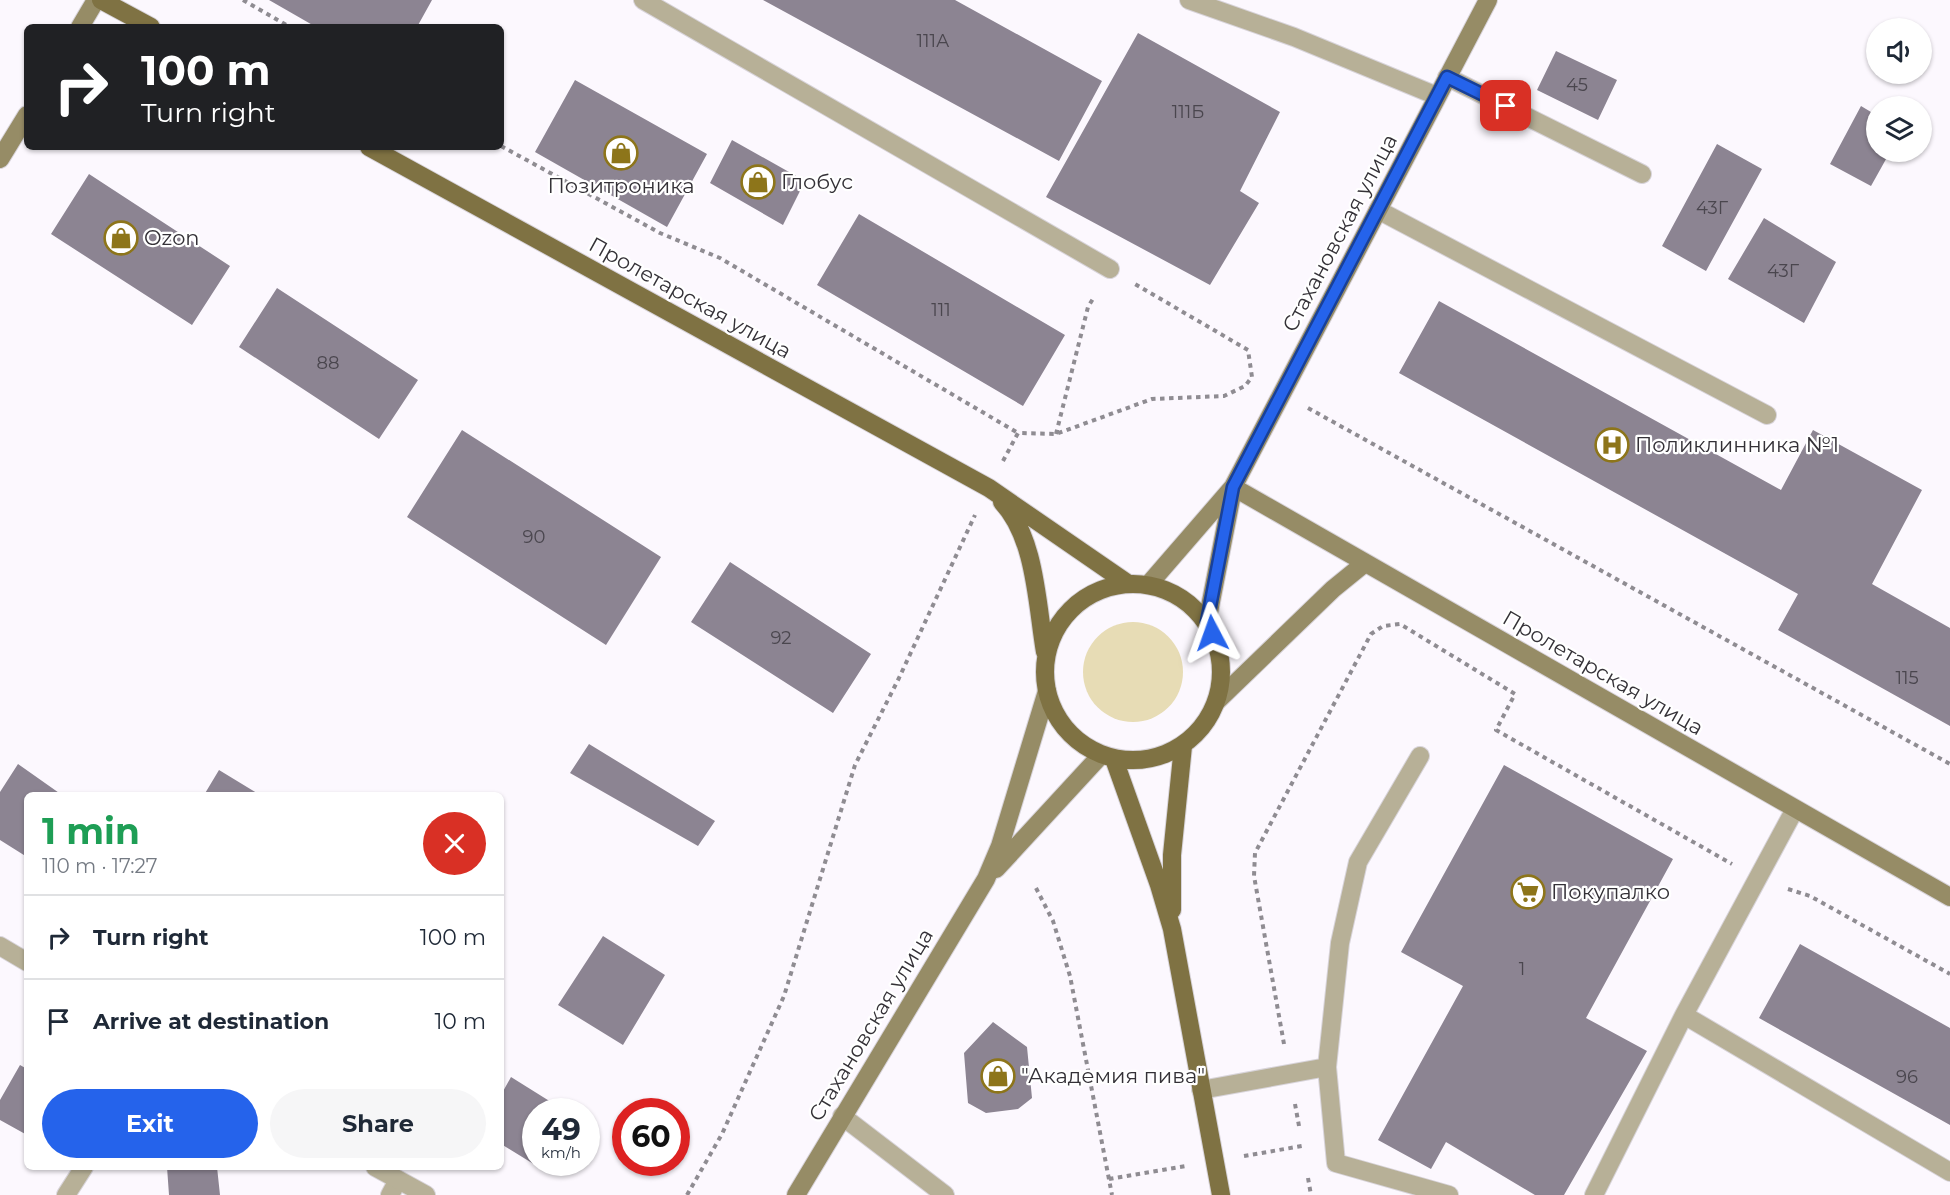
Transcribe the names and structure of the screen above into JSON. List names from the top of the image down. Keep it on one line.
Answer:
{"streets":{"main road":["Пролетарская улица"],"street":["Стахановская улица"]},"crossings":[["Стахановская улица","Пролетарская улица"]],"places":{"shop":["Позитроника","Глобус","Ozon","\"Академия пива\""],"hospital":["Поликлинника №1"],"supermarket":["Покупалко"]},"house_numbers":["111А","45","111Б","43Г","43Г","111","88","90","92","115","1","96"],"page":{"turn":["100 m","Turn right"],"heading":["1 min","110 m · 17:27"],"list":[{"name":"Turn right","value":"100 m"},{"name":"Arrive at destination","value":"10 m"}],"buttons":["Exit","Share"],"speed":"49 km/h","limit":"60"}}
